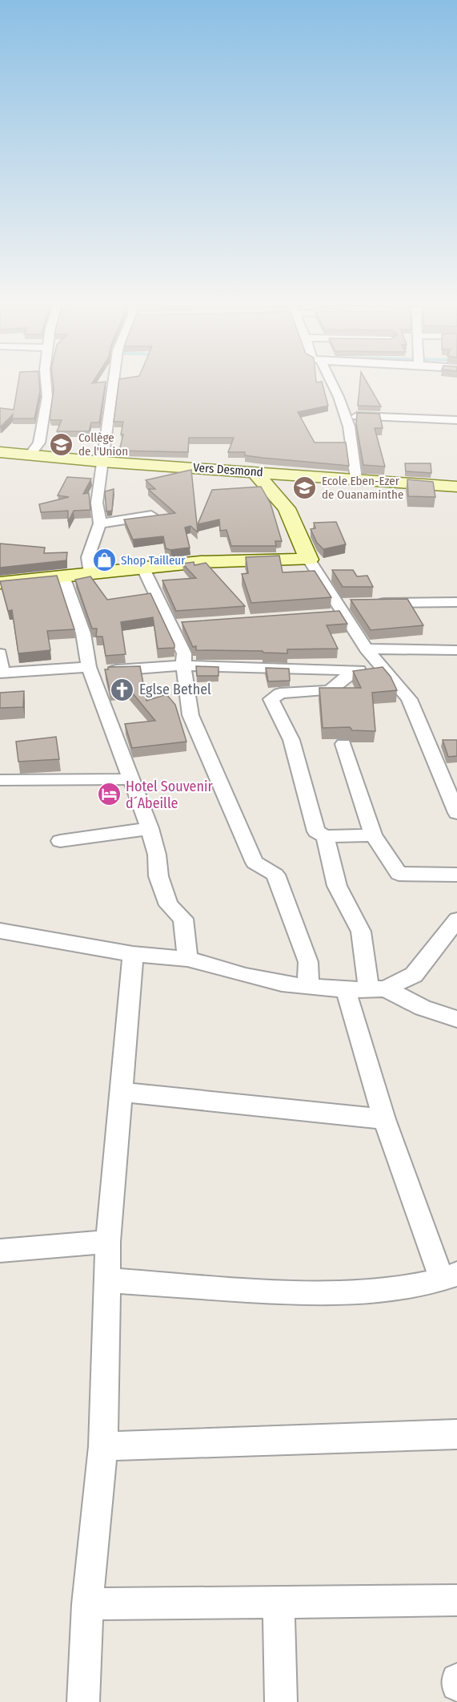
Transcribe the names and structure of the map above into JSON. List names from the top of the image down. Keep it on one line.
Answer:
{"streets":{"main road":["Vers Desmond"]},"places":{"school or university":["Collège de l'Union","Ecole Eben-Ezer de Ouanaminthe"],"shop":["Shop Tailleur"],"church":["Eglse Bethel"],"hotel":["Hotel Souvenir d´Abeille"]}}
